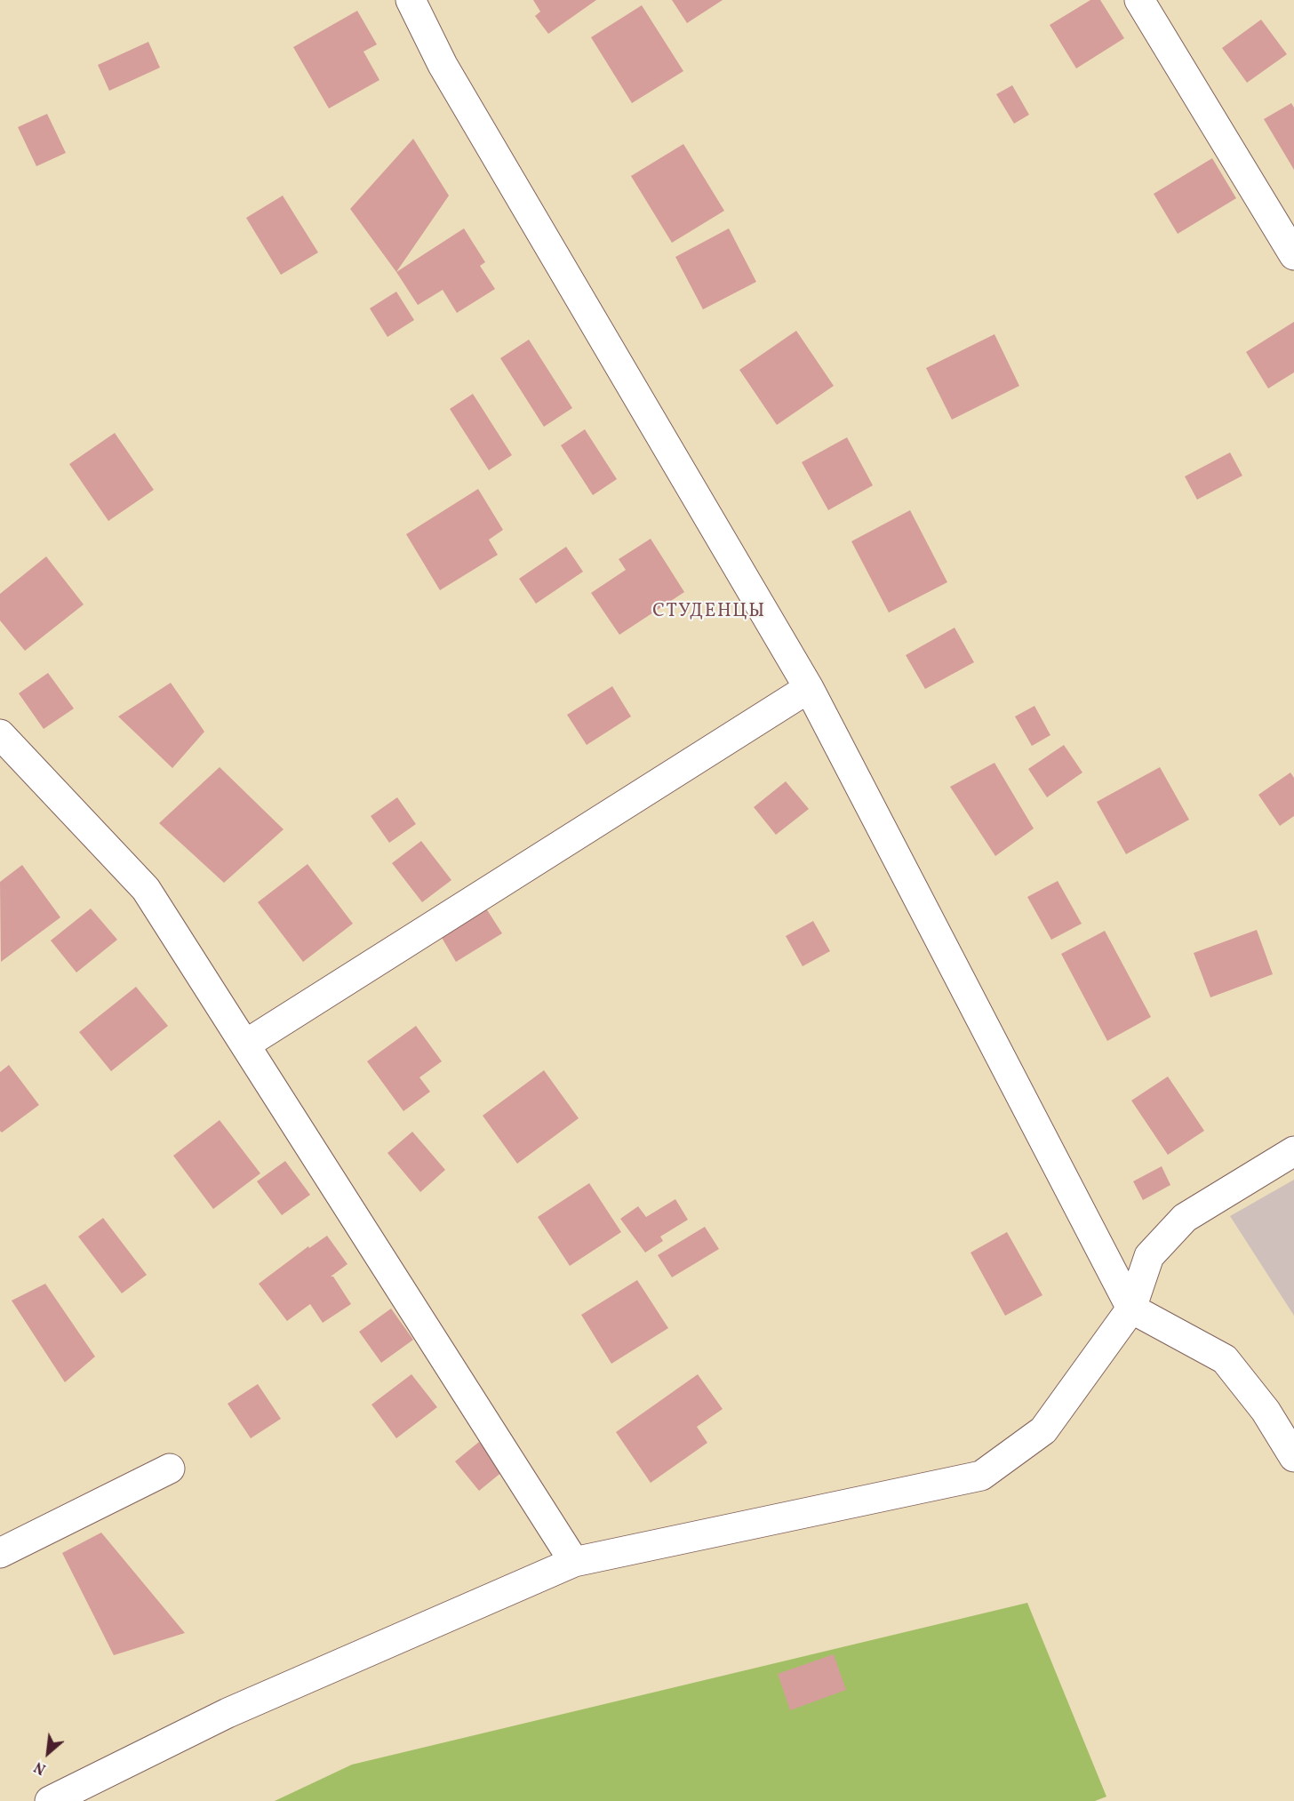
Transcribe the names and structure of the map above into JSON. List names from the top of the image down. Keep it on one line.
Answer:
{"districts":["СТУДЕНЦЫ"],"north":"bottom left"}
